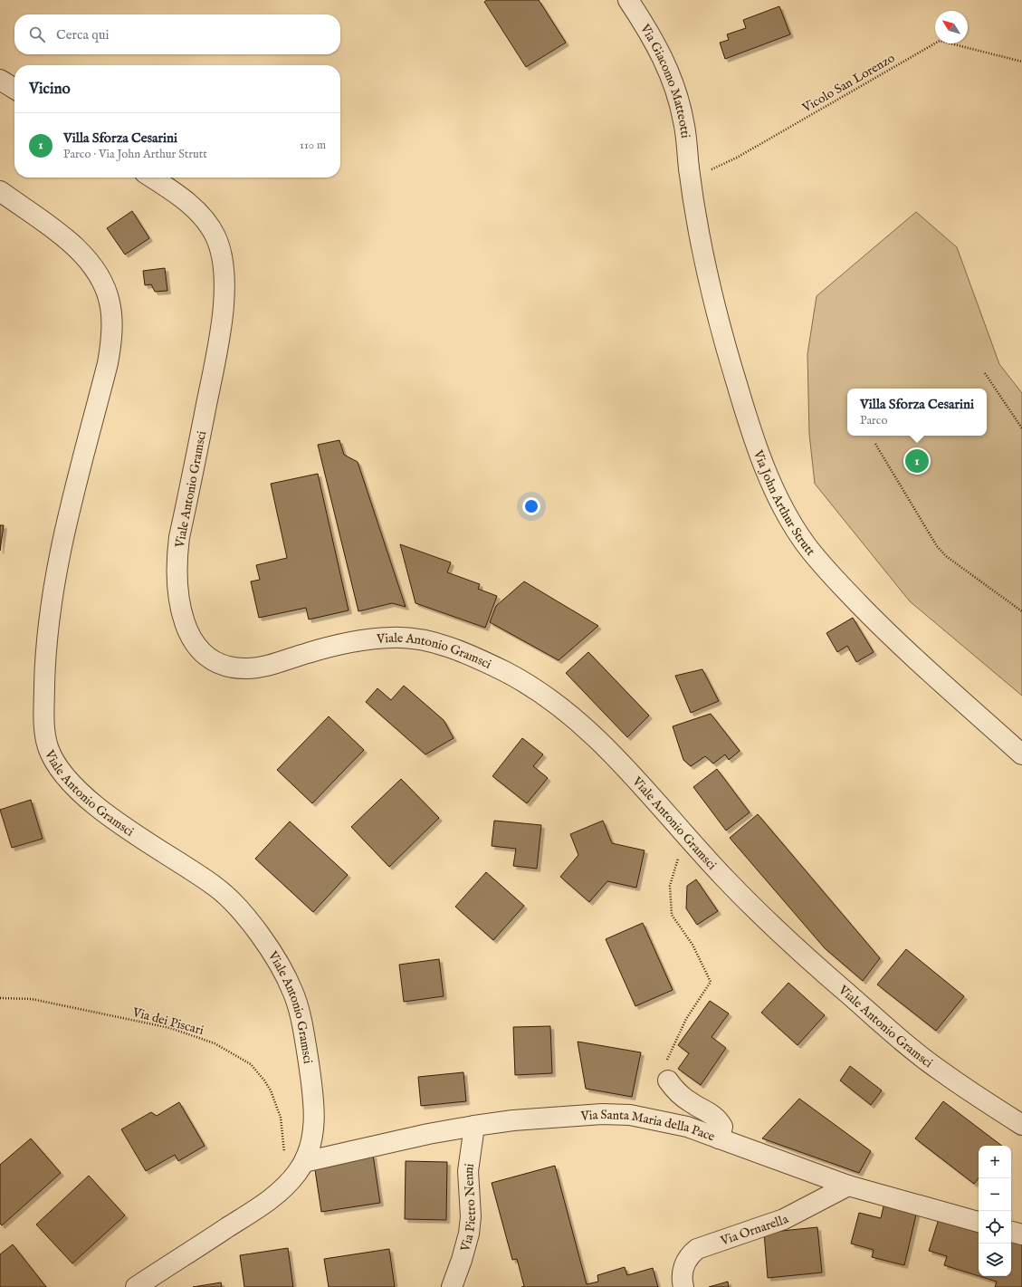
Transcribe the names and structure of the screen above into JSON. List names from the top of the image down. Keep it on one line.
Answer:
{"streets":{"street":["Via Giacomo Matteotti","Viale Antonio Gramsci","Via John Arthur Strutt","Via Santa Maria della Pace","Via Pietro Nenni","Via Ornarella"],"path":["Vicolo San Lorenzo","Via dei Piscari"]},"crossings":[["Via Giacomo Matteotti","Vicolo San Lorenzo"],["Via Giacomo Matteotti","Via John Arthur Strutt"],["Vicolo San Lorenzo","Via John Arthur Strutt"],["Viale Antonio Gramsci","Via dei Piscari"],["Viale Antonio Gramsci","Via Santa Maria della Pace"],["Via dei Piscari","Via Santa Maria della Pace"],["Via Santa Maria della Pace","Via Pietro Nenni"],["Via Santa Maria della Pace","Via Ornarella"]],"north":"top left","page":{"search":"Cerca qui","heading":"Vicino","list":[{"mark":"1","name":"Villa Sforza Cesarini","note":"Parco · Via John Arthur Strutt","value":"110 m"}],"popup":["Villa Sforza Cesarini","Parco"],"pins":"1","map_buttons":["+","−"]}}
